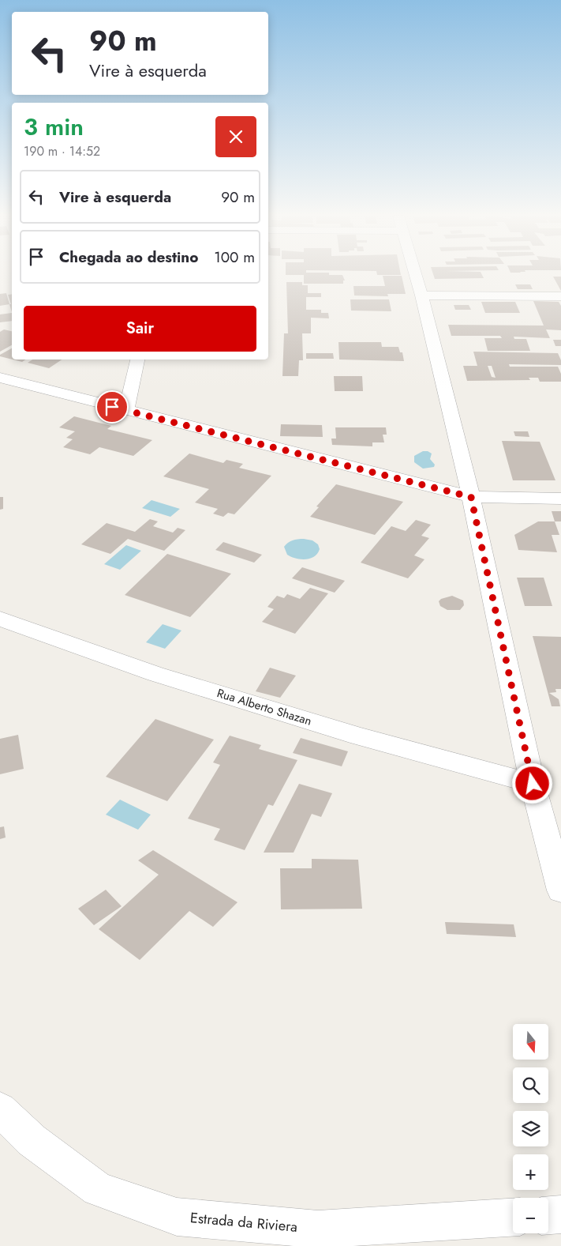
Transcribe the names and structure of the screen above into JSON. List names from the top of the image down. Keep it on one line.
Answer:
{"streets":{"street":["Rua Alberto Shazan","Estrada da Riviera"]},"north":"bottom","page":{"turn":["90 m","Vire à esquerda"],"heading":["3 min","190 m · 14:52"],"list":[{"name":"Vire à esquerda","value":"90 m"},{"name":"Chegada ao destino","value":"100 m"}],"buttons":"Sair","map_buttons":["+","−"]}}
